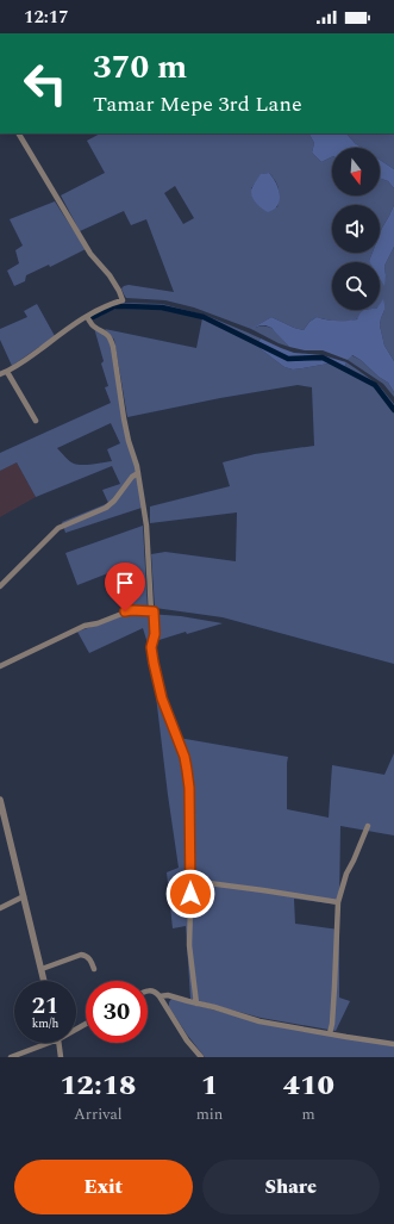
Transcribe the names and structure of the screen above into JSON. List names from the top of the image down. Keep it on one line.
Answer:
{"north":"bottom","page":{"status":"12:17","turn":["370 m","Tamar Mepe 3rd Lane"],"speed":"21 km/h","limit":"30","eta":["12:18","Arrival","1","min","410","m"],"buttons":["Exit","Share"]}}
